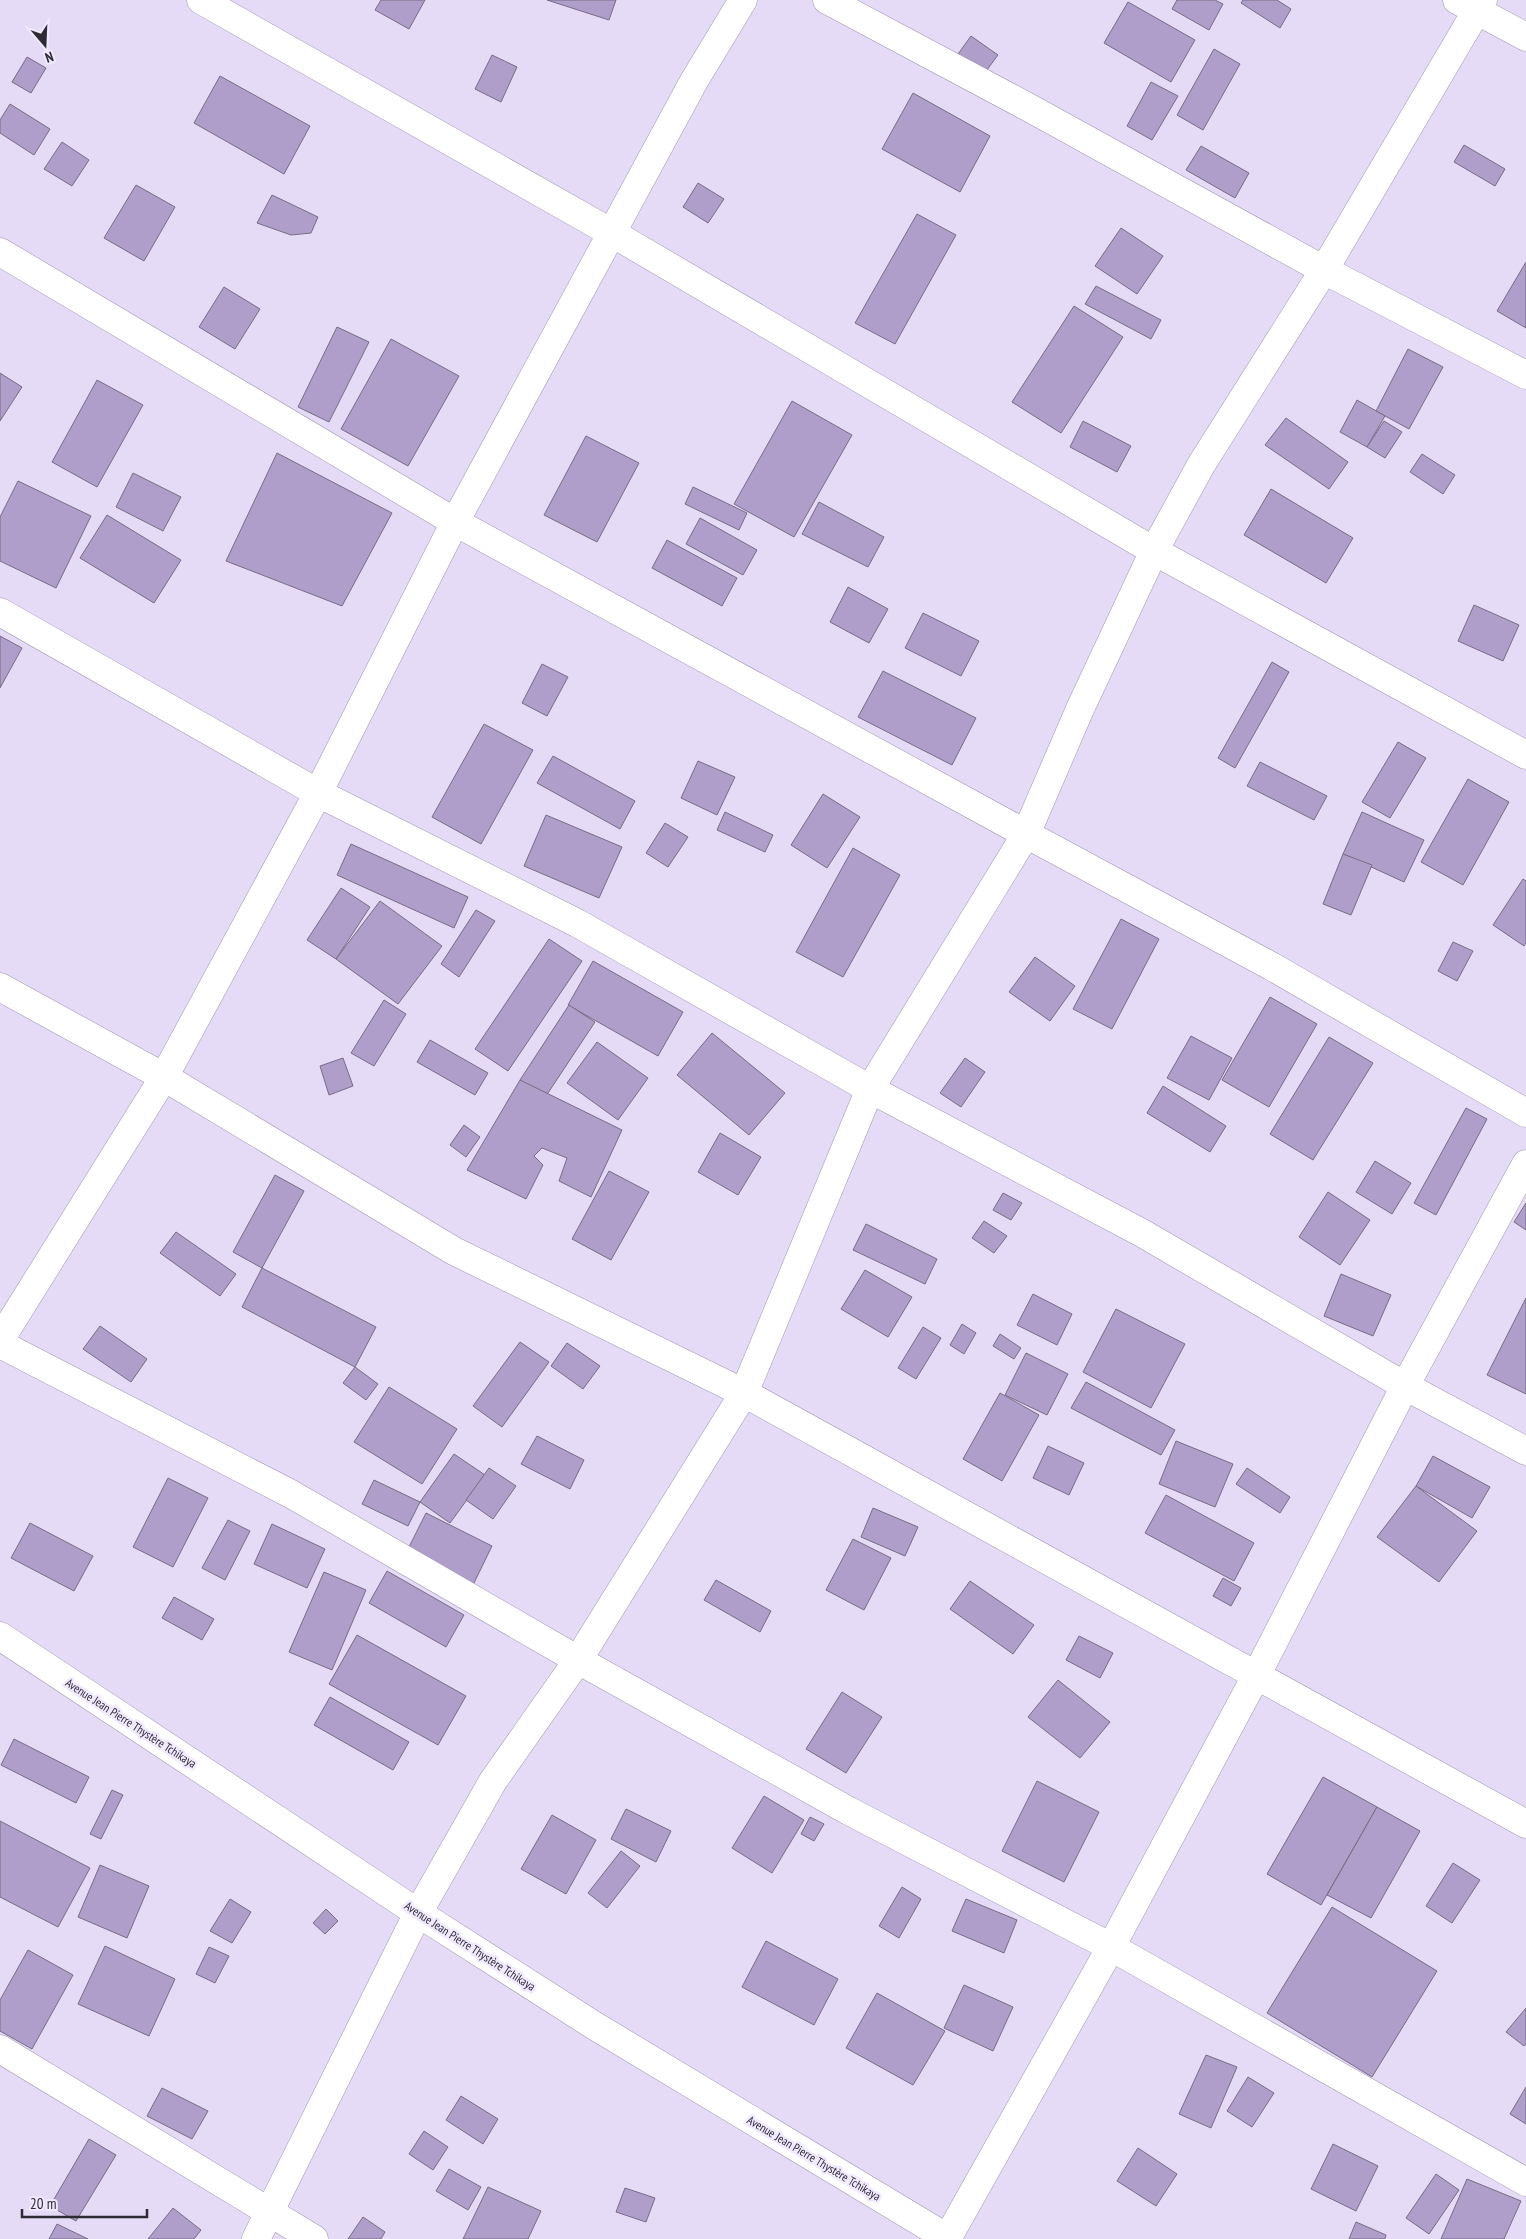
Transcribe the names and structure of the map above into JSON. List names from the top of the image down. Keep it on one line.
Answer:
{"streets":{"street":["Avenue Jean Pierre Thystère Tchikaya"]},"scale_bar":"20 m","north":"bottom"}
